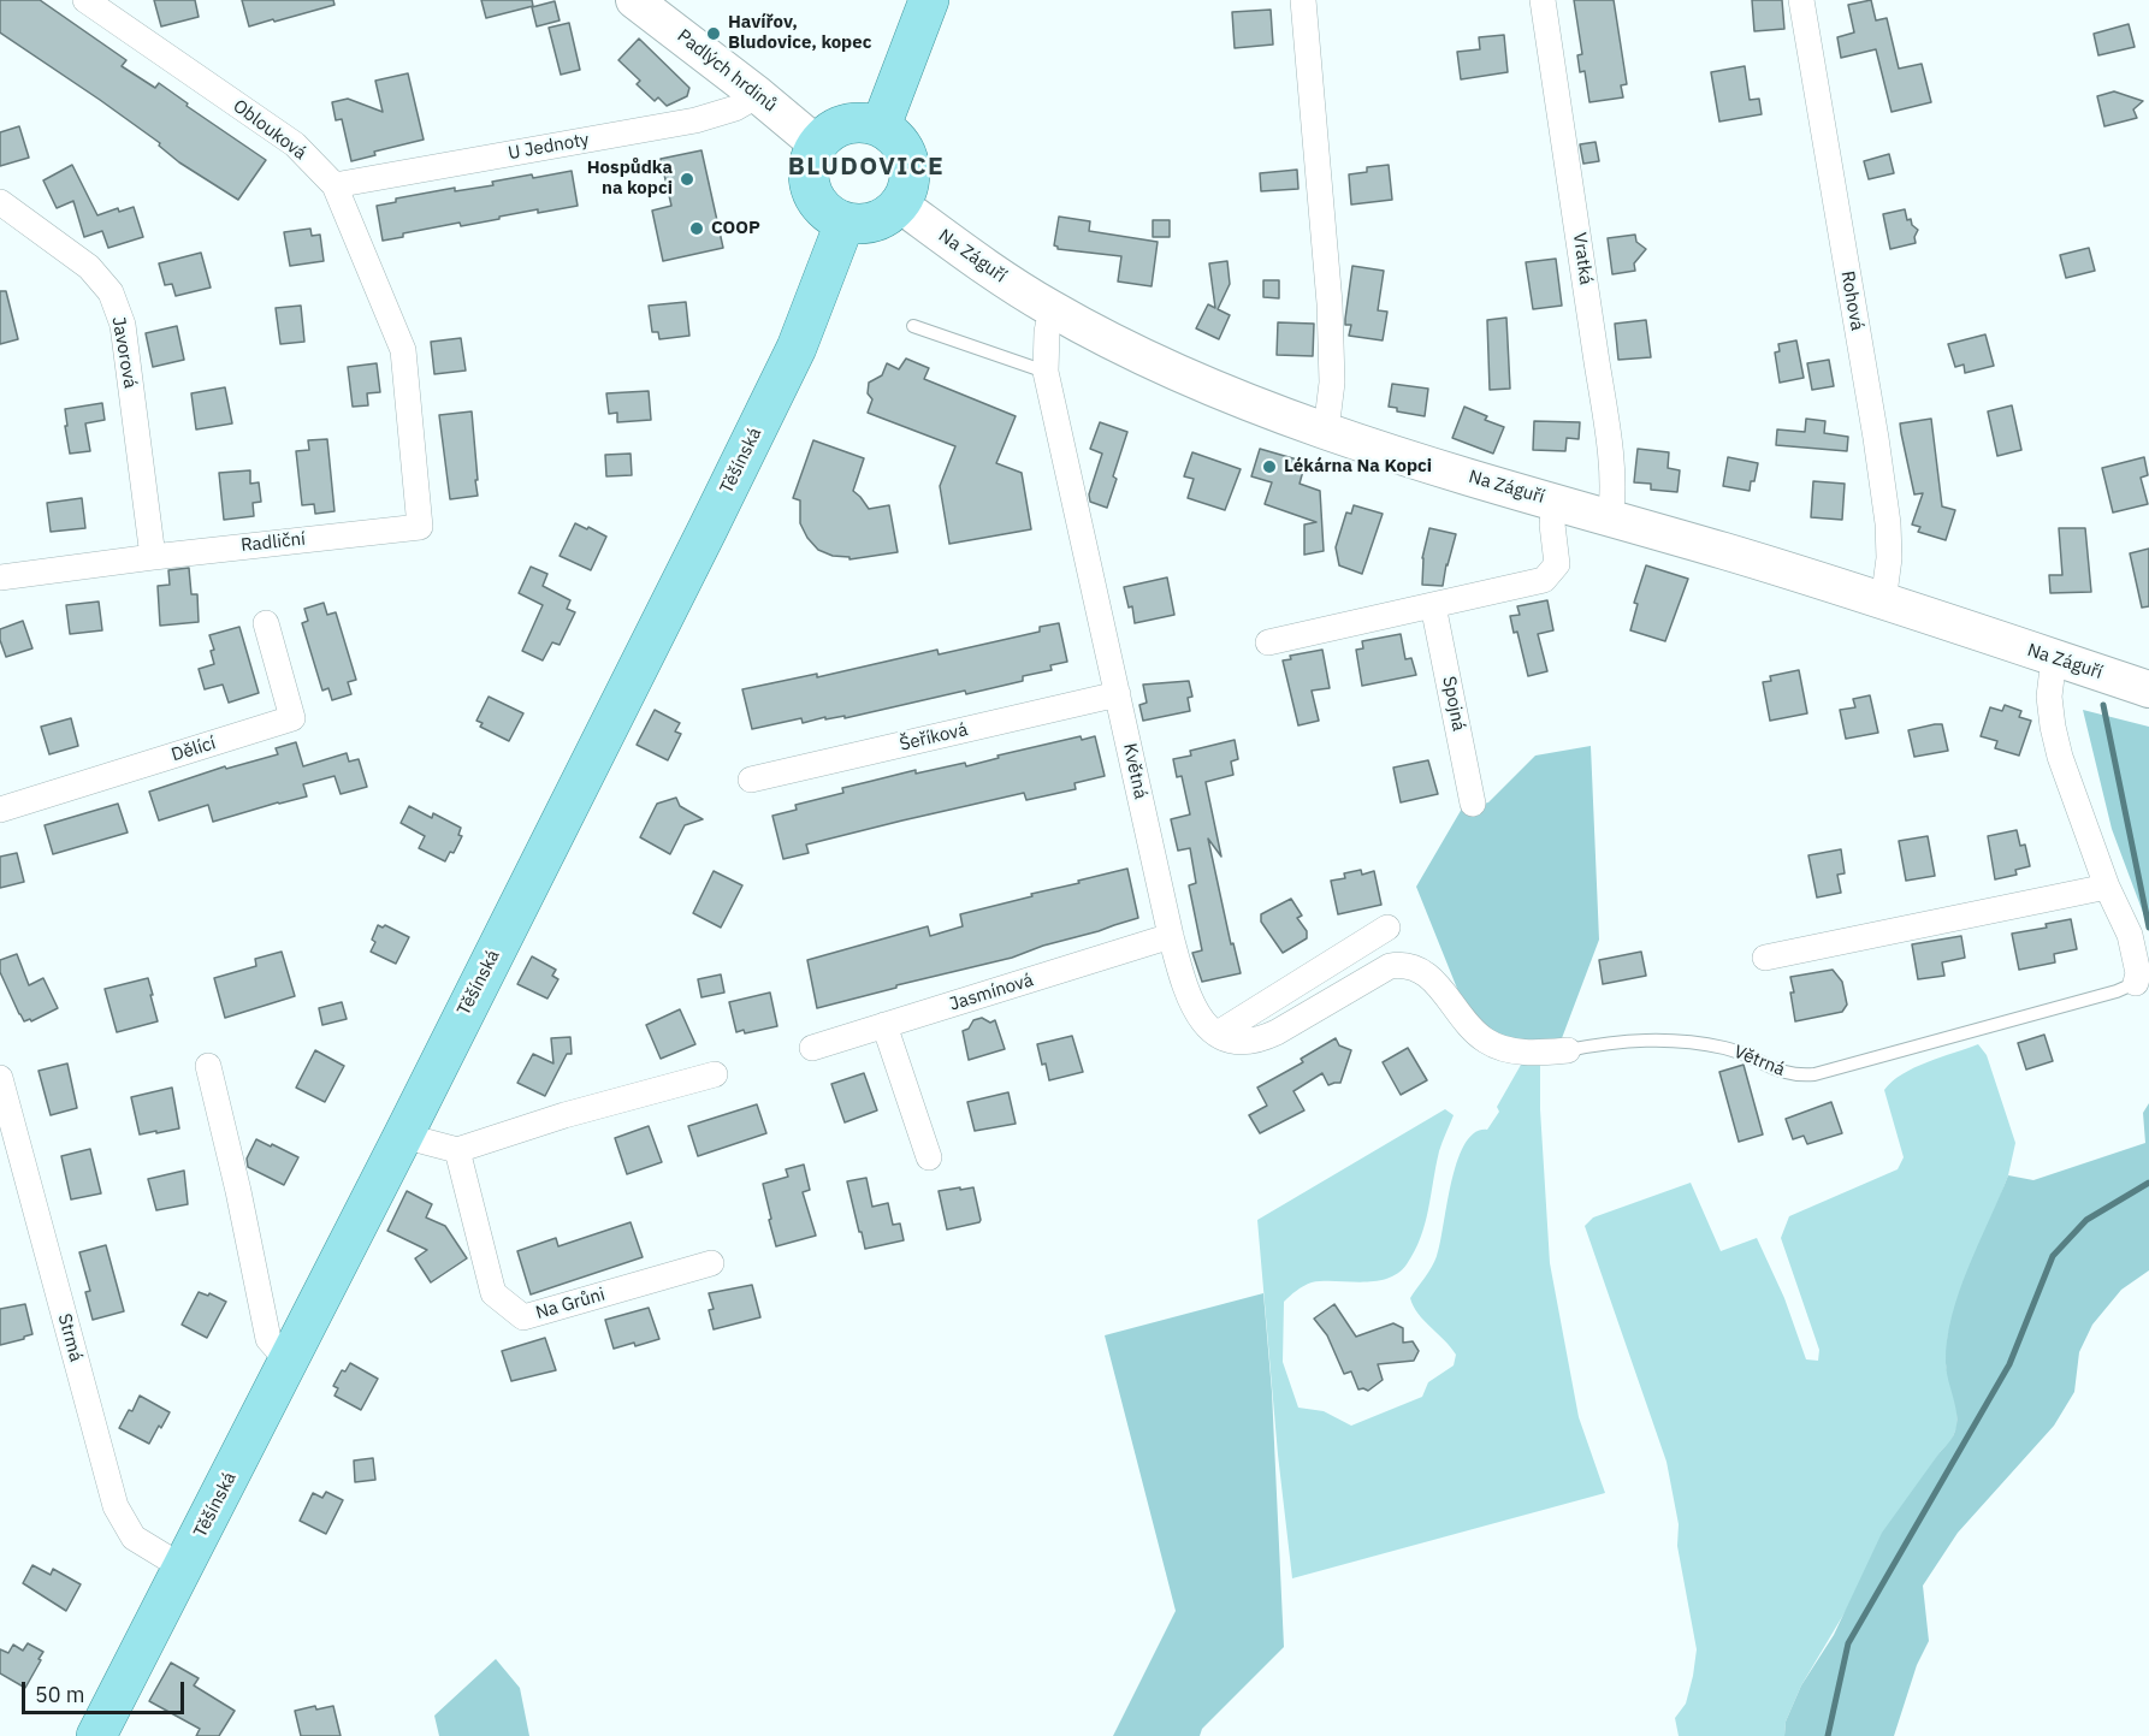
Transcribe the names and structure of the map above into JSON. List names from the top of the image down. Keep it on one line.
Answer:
{"streets":{"main road":["Těšínská"],"street":["Padlých hrdinů","Oblouková","U Jednoty","Na Záguří","Vratká","Rohová","Javorová","Radliční","Spojná","Šeříková","Dělící","Květná","Jasmínová","Větrná","Na Grůni","Strmá"]},"crossings":[["Padlých hrdinů","U Jednoty"],["Padlých hrdinů","Na Záguří"],["Padlých hrdinů","Těšínská"],["Oblouková","U Jednoty"],["Oblouková","Radliční"],["Na Záguří","Vratká"],["Na Záguří","Rohová"],["Na Záguří","Těšínská"],["Na Záguří","Květná"],["Na Záguří","Větrná"],["Javorová","Radliční"],["Těšínská","Strmá"],["Šeříková","Květná"],["Květná","Jasmínová"],["Květná","Větrná"]],"districts":["BLUDOVICE"],"places":["Havířov, Bludovice, kopec","Hospůdka na kopci","COOP","Lékárna Na Kopci"],"scale_bar":"50 m"}
